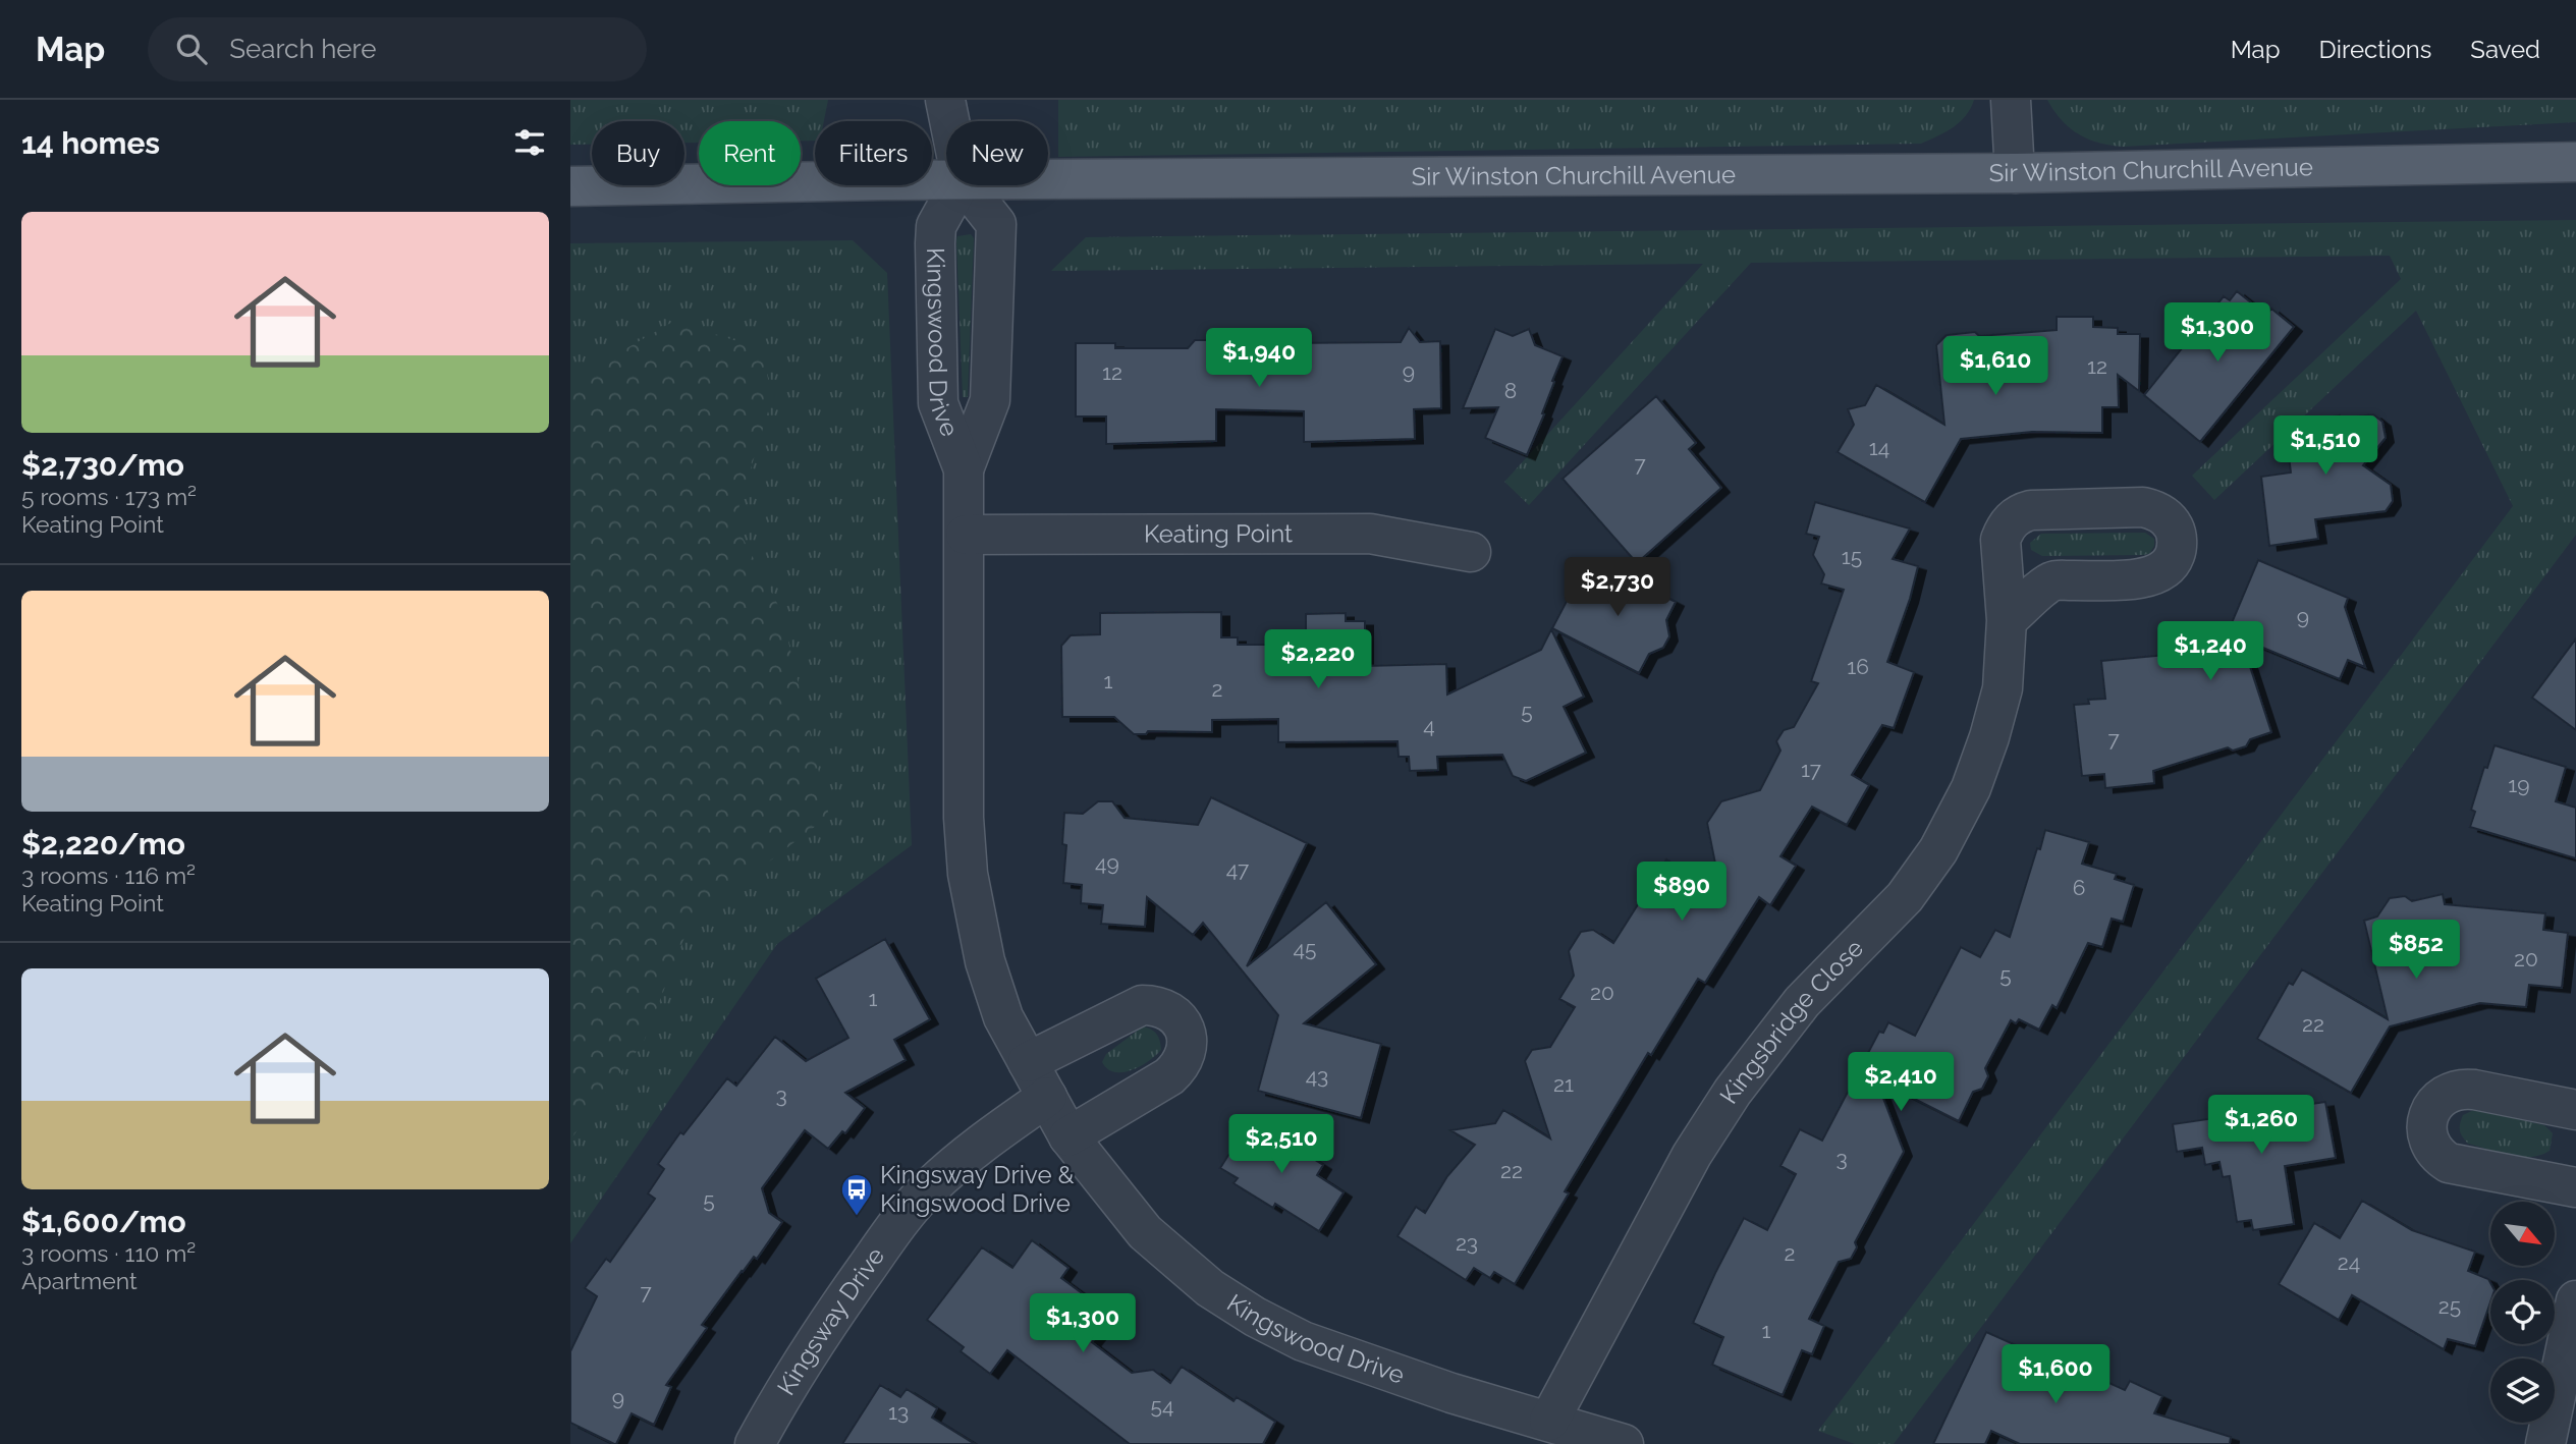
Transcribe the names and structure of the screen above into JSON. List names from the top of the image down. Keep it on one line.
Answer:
{"streets":{"main road":["Sir Winston Churchill Avenue"],"street":["Kingswood Drive","Keating Point","Kingsbridge Close","Kingsway Drive"]},"crossings":[["Kingswood Drive","Keating Point"],["Kingswood Drive","Kingsbridge Close"],["Kingswood Drive","Kingsway Drive"]],"places":{"bus stop":["Kingsway Drive & Kingswood Drive"]},"house_numbers":["12","9","12","8","14","7","15","9","16","1","2","5","4","7","17","19","49","47","6","45","20","5","20","1","22","43","21","3","3","22","5","23","2","24","7","25","1","9","54","13"],"north":"bottom right","page":{"header":"Map","search":"Search here","nav":["Map","Directions","Saved"],"heading":"14 homes","chip":["Buy","Rent","Filters","New"],"list":[{"name":"$2,730/mo","note":"5 rooms · 173 m² · Keating Point"},{"name":"$2,220/mo","note":"3 rooms · 116 m² · Keating Point"},{"name":"$1,600/mo","note":"3 rooms · 110 m² · Apartment"}],"price":["$1,300","$1,940","$1,610","$1,510","$2,730","$1,240","$2,220","$890","$852","$2,410","$1,260","$2,510","$1,300","$1,600"]}}
